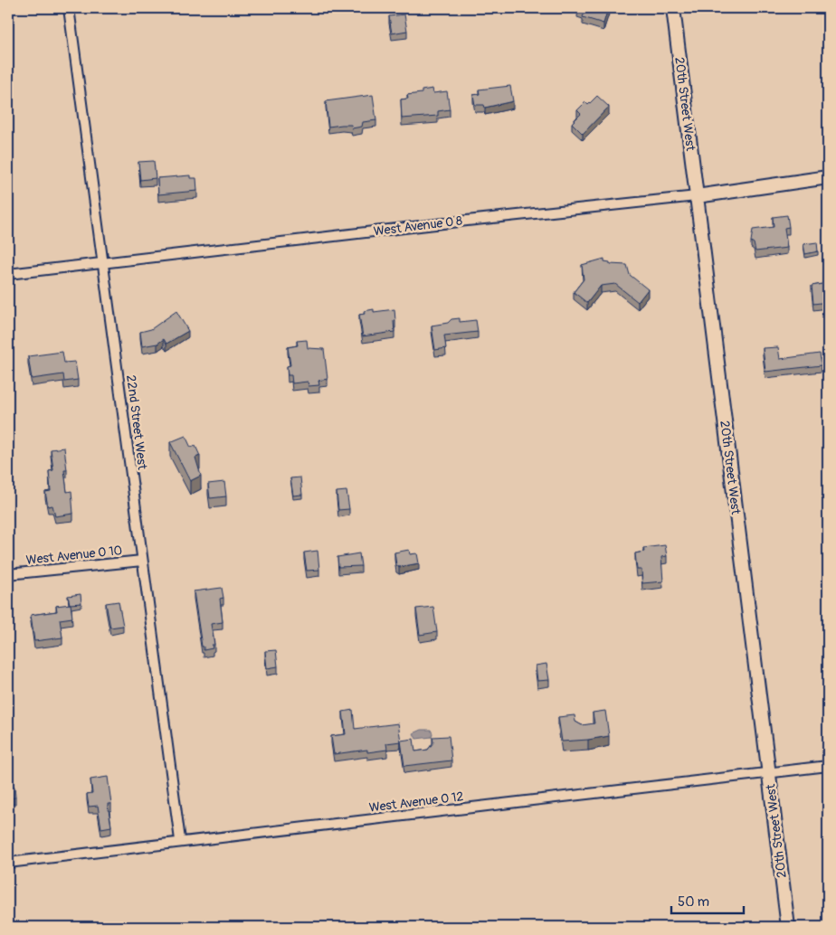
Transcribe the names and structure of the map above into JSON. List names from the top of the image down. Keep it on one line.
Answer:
{"streets":{"main road":["20th Street West","West Avenue O 8"],"street":["22nd Street West","West Avenue O 10","West Avenue O 12"]},"crossings":[["20th Street West","West Avenue O 8"],["20th Street West","West Avenue O 12"],["West Avenue O 8","22nd Street West"],["22nd Street West","West Avenue O 10"],["22nd Street West","West Avenue O 12"]],"scale_bar":"50 m"}
